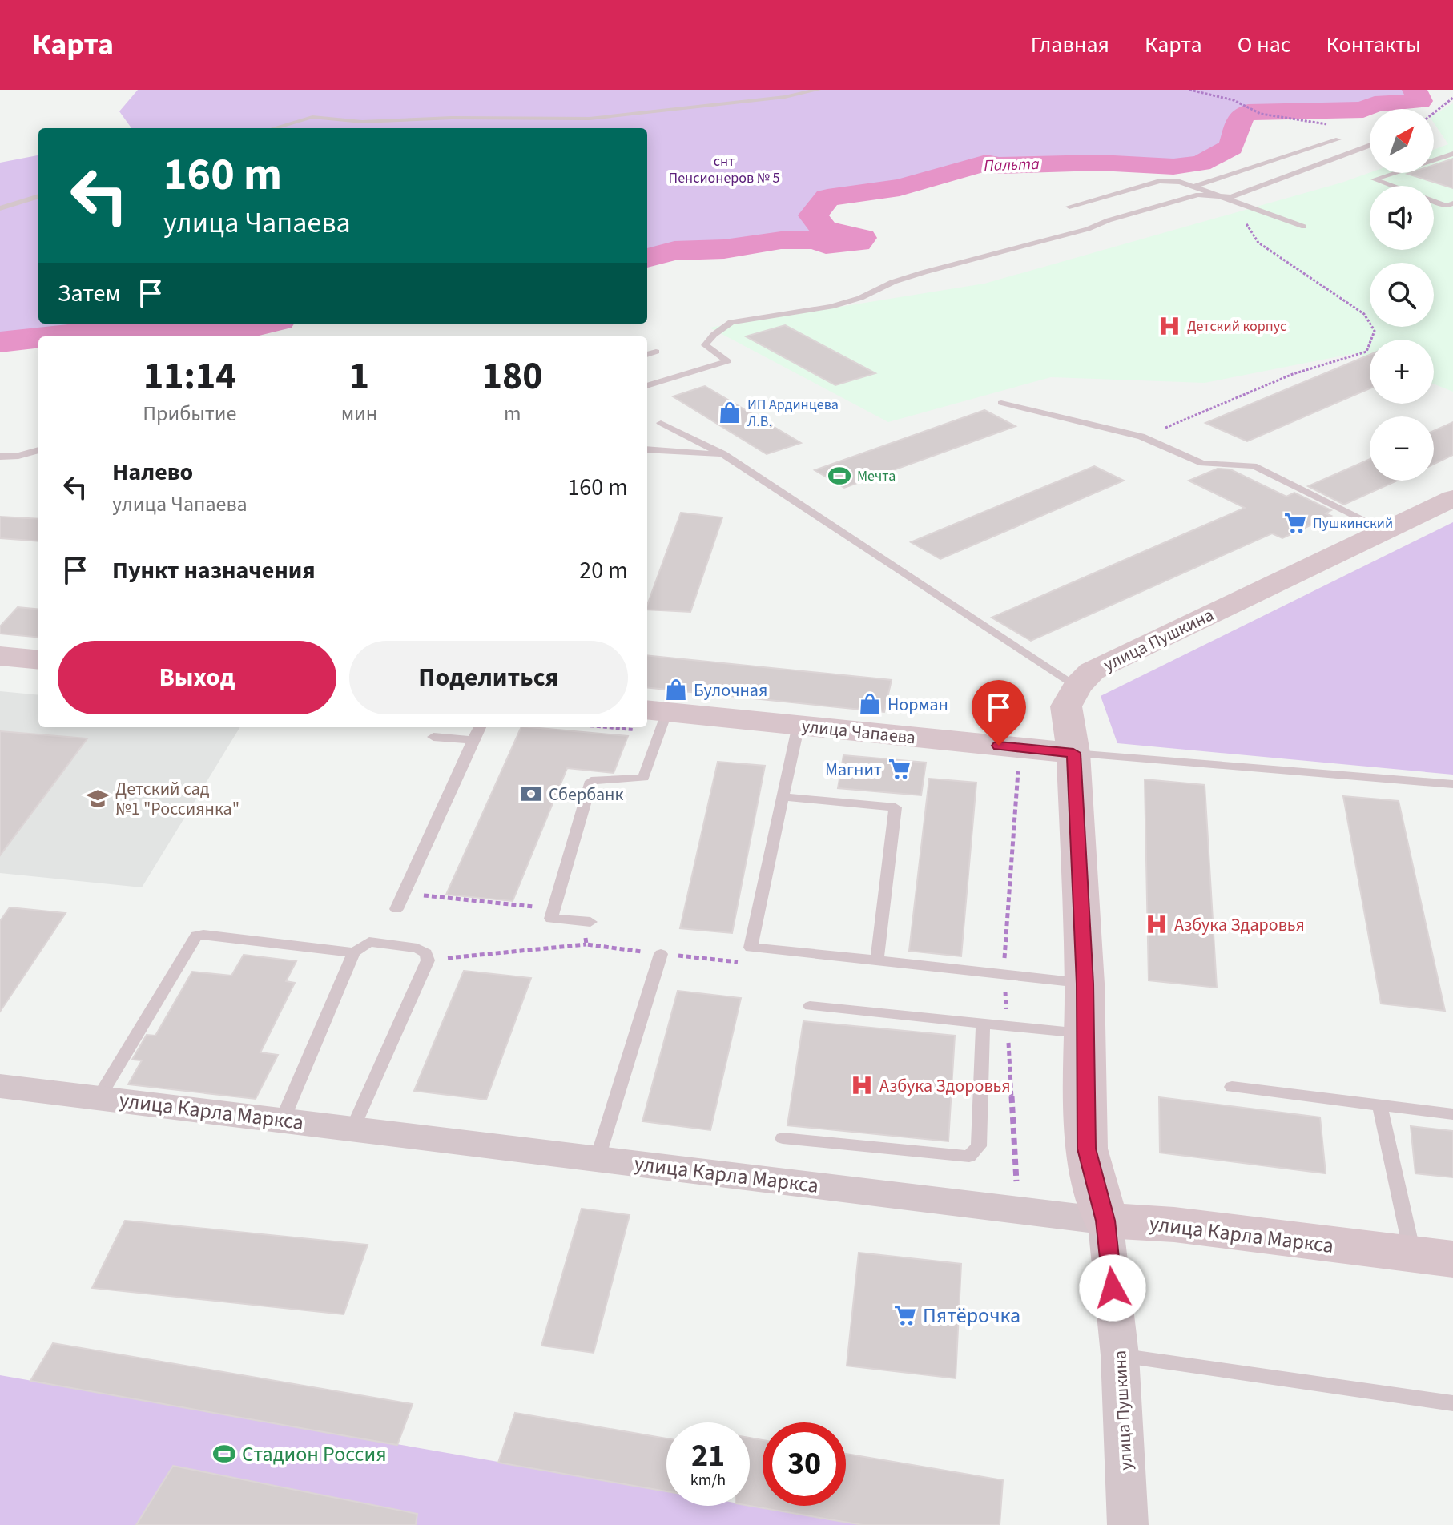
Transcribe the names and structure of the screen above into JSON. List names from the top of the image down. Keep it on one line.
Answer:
{"streets":{"street":["улица Пушкина","улица Чапаева","улица Карла Маркса"]},"crossings":[["улица Пушкина","улица Чапаева"],["улица Пушкина","улица Карла Маркса"]],"water":["Пальта"],"parks":["снт Пенсионеров № 5"],"places":{"hospital":["Детский корпус","Азбука Здаровья","Азбука Здоровья"],"shop":["ИП Ардинцева Л.В.","Булочная","Норман"],"sports":["Мечта","Стадион Россия"],"supermarket":["Пушкинский","Магнит","Пятёрочка"],"bank":["Сбербанк"],"school or university":["Детский сад №1 \"Россиянка\""]},"north":"top right","page":{"header":"Карта","nav":["Главная","Карта","О нас","Контакты"],"map_buttons":["+","−"],"turn":["160 m","улица Чапаева"],"then":"Затем","eta":["11:14","Прибытие","1","мин","180","m"],"list":[{"name":"Налево","note":"улица Чапаева","value":"160 m"},{"name":"Пункт назначения","value":"20 m"}],"buttons":["Выход","Поделиться"],"speed":"21 km/h","limit":"30"}}
